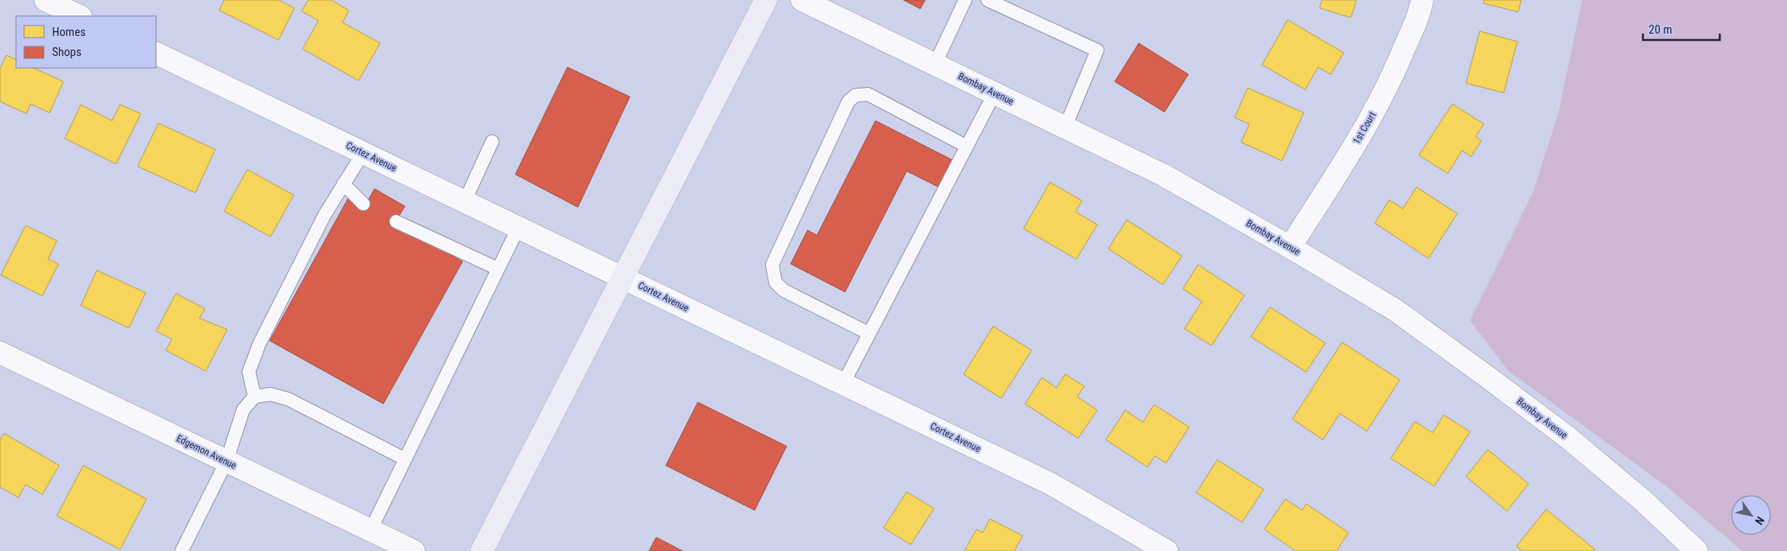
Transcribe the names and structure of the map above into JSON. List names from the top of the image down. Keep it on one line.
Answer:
{"streets":{"street":["Bombay Avenue","1st Court","Cortez Avenue","Edgemon Avenue"]},"crossings":[["Bombay Avenue","1st Court"]],"legend":["Homes","Shops"],"scale_bar":"20 m","north":"bottom right"}
